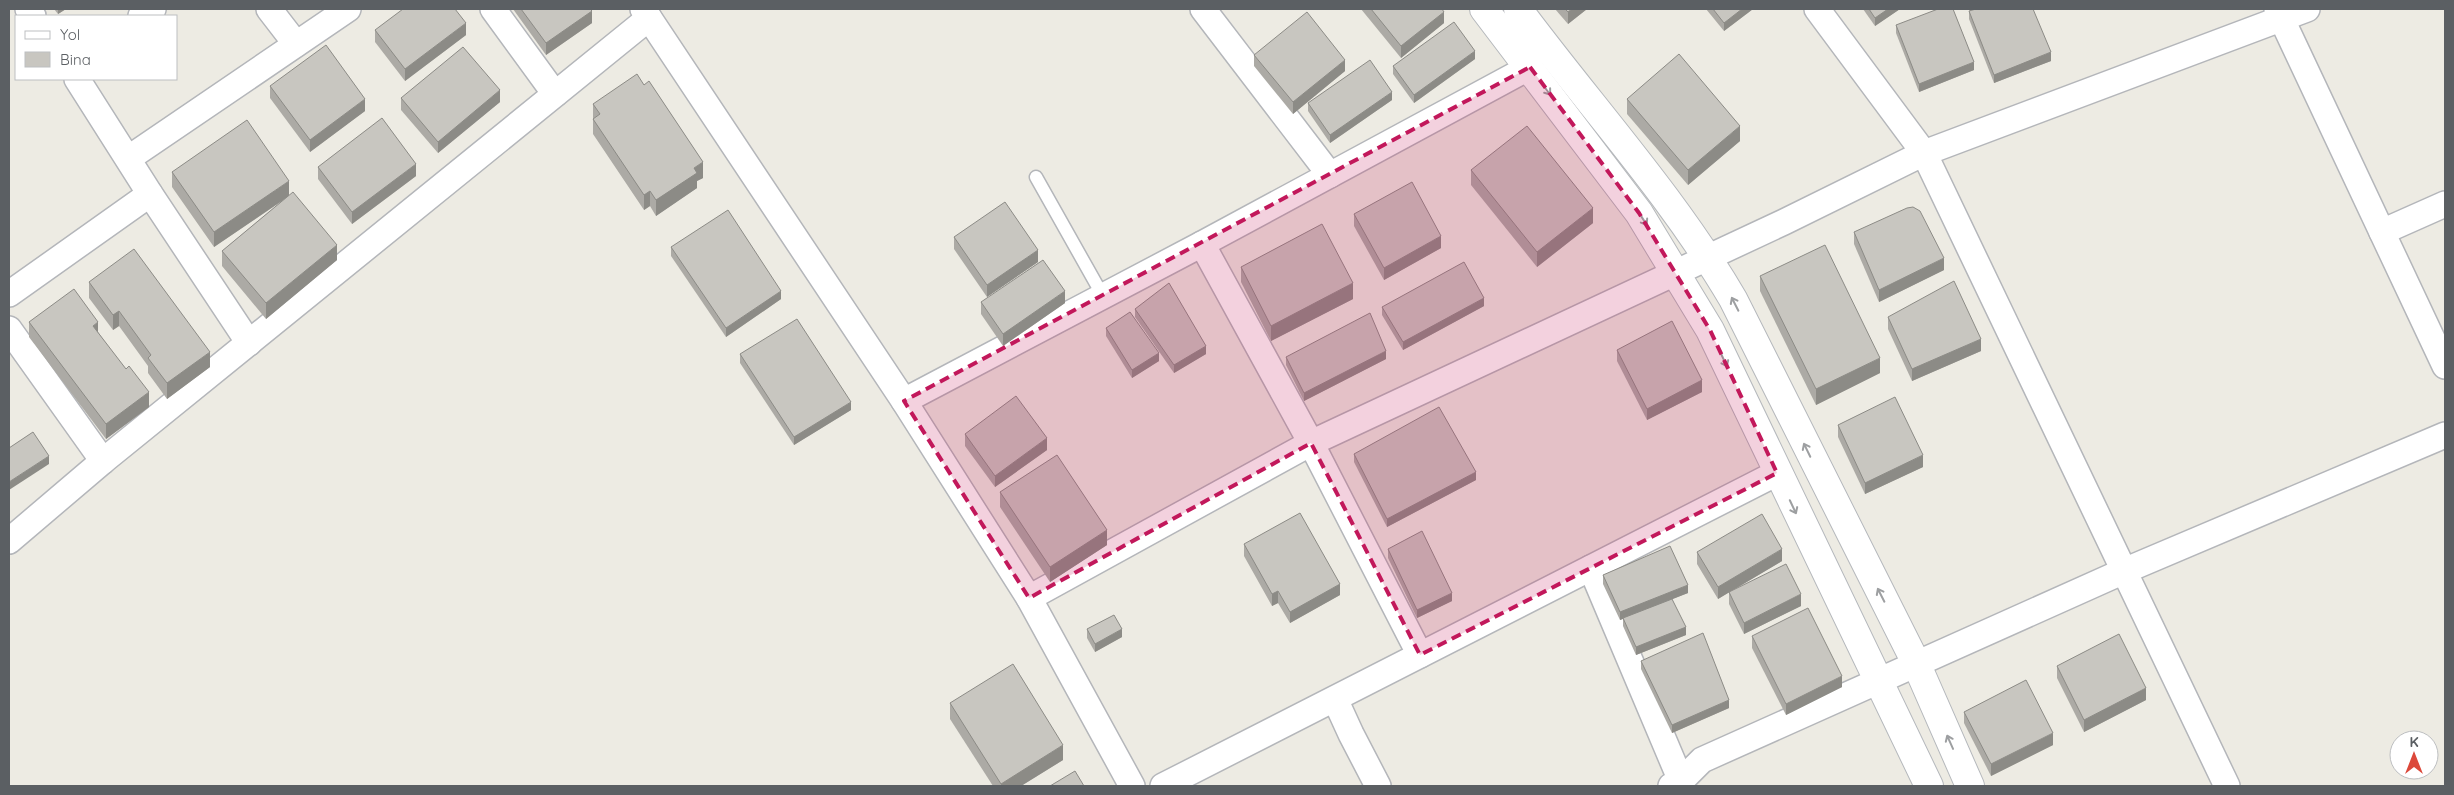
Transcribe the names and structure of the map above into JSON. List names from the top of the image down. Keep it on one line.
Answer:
{"legend":["Yol","Bina"],"north":"top"}
